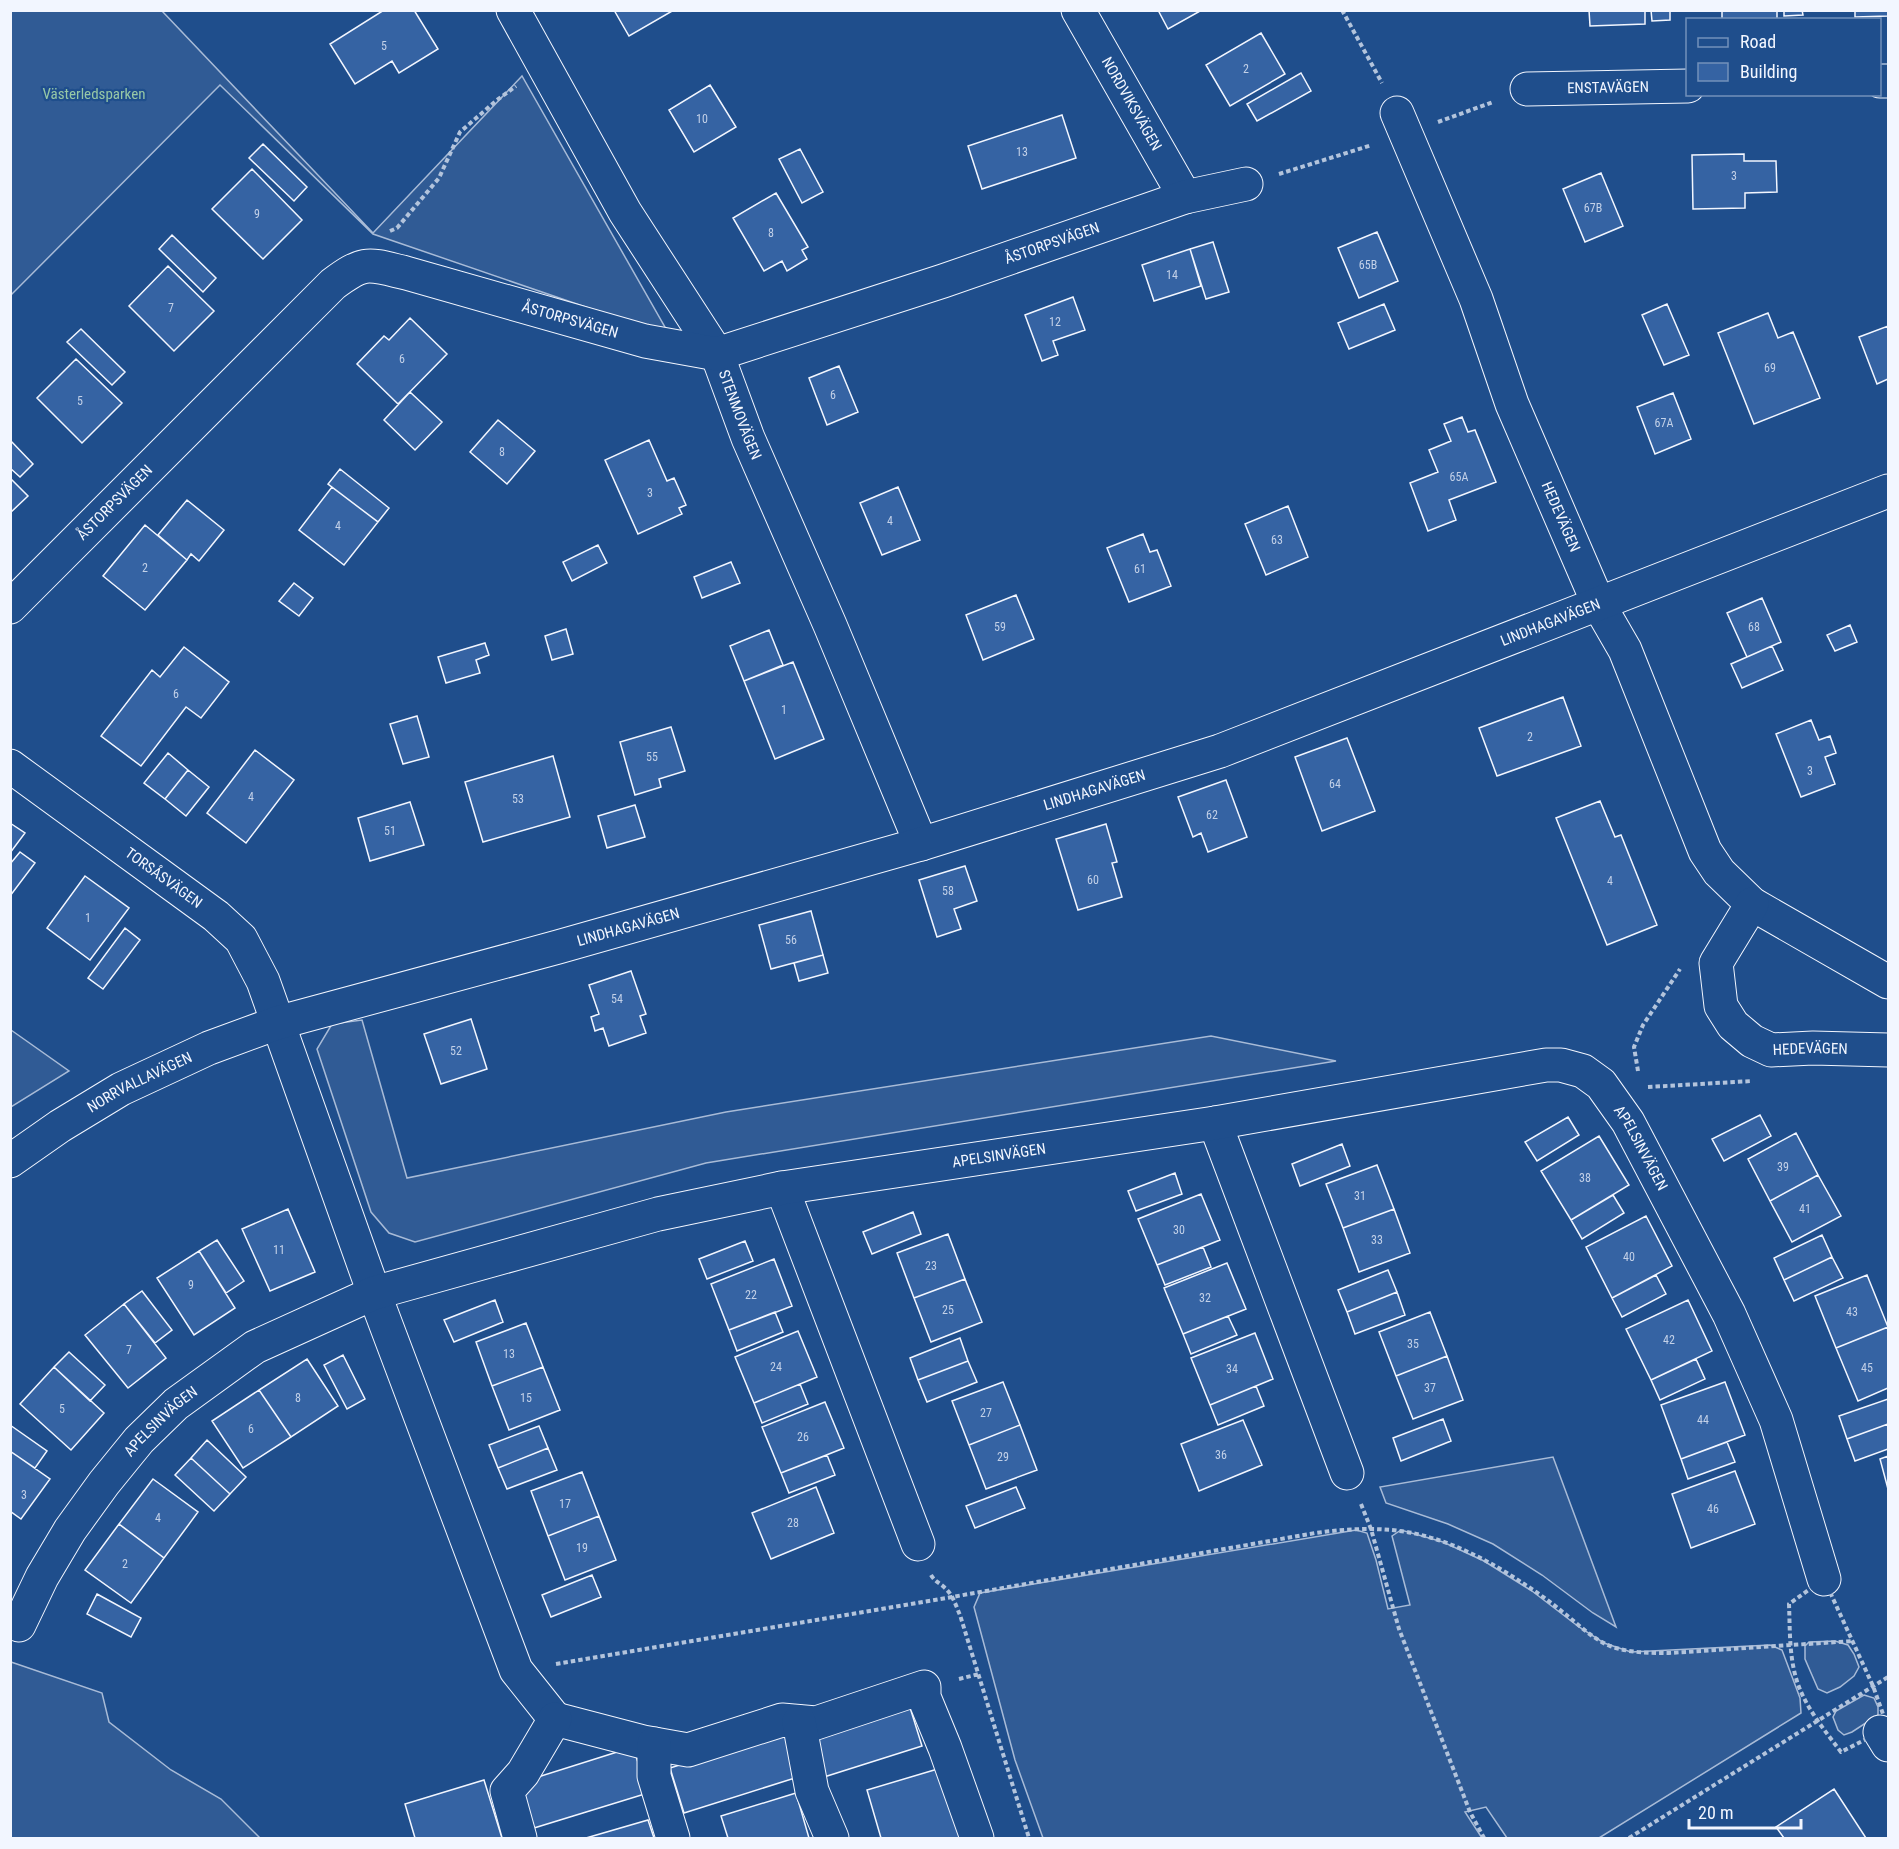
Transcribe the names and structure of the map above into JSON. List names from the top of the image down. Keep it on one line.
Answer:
{"streets":{"street":["ENSTAVÄGEN","NORDVIKSVÄGEN","ÅSTORPSVÄGEN","STENMOVÄGEN","HEDEVÄGEN","LINDHAGAVÄGEN","TORSÅSVÄGEN","NORRVALLAVÄGEN","APELSINVÄGEN"]},"crossings":[["NORDVIKSVÄGEN","ÅSTORPSVÄGEN"],["ÅSTORPSVÄGEN","STENMOVÄGEN"],["STENMOVÄGEN","LINDHAGAVÄGEN"],["HEDEVÄGEN","LINDHAGAVÄGEN"],["LINDHAGAVÄGEN","TORSÅSVÄGEN"],["LINDHAGAVÄGEN","NORRVALLAVÄGEN"],["TORSÅSVÄGEN","NORRVALLAVÄGEN"]],"parks":["Västerledsparken"],"house_numbers":["5","2","10","13","3","67B","9","8","65B","14","7","12","6","69","6","5","67A","8","65A","3","4","4","63","2","61","59","68","6","1","2","55","3","64","4","53","62","51","60","4","58","1","56","54","52","39","38","31","41","30","33","11","40","23","9","22","32","25","43","42","35","7","13","24","45","34","37","8","15","5","27","44","6","26","36","29","3","17","46","4","28","19","2"],"legend":["Road","Building"],"scale_bar":"20 m"}
